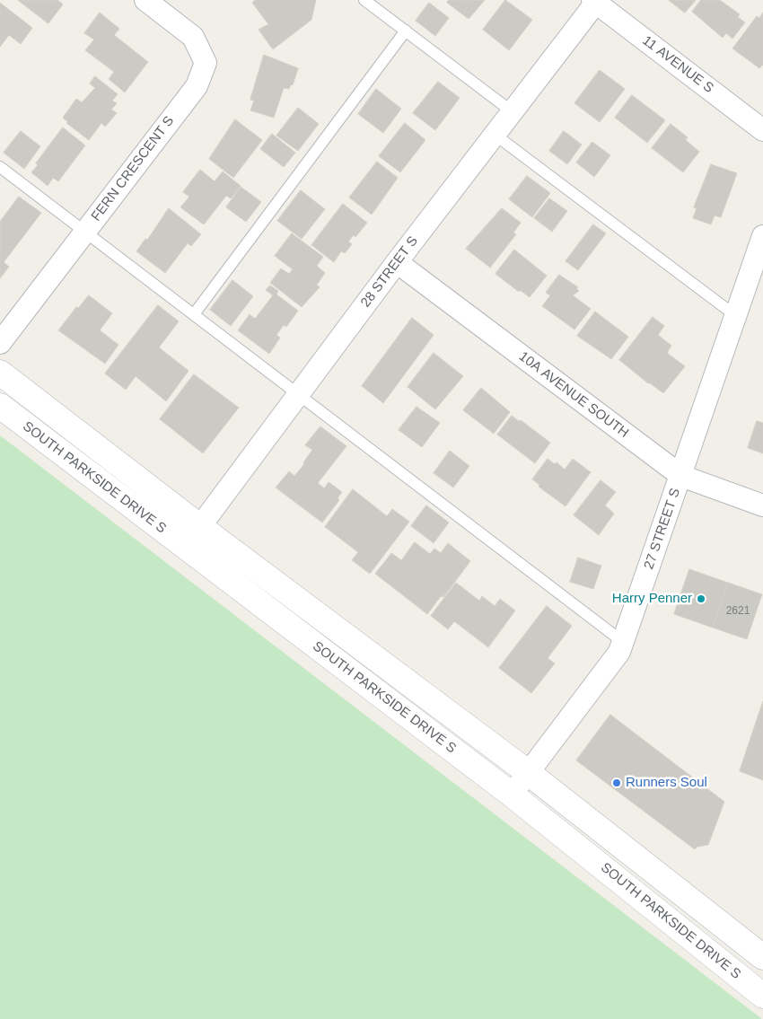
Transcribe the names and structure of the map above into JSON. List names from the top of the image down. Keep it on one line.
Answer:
{"streets":{"main road":["SOUTH PARKSIDE DRIVE S"],"street":["11 AVENUE S","FERN CRESCENT S","28 STREET S","10A AVENUE SOUTH","27 STREET S"]},"crossings":[["11 AVENUE S","28 STREET S"],["28 STREET S","10A AVENUE SOUTH"],["28 STREET S","SOUTH PARKSIDE DRIVE S"],["10A AVENUE SOUTH","27 STREET S"],["SOUTH PARKSIDE DRIVE S","27 STREET S"]],"places":["Harry Penner","Runners Soul"],"house_numbers":["2621"]}
